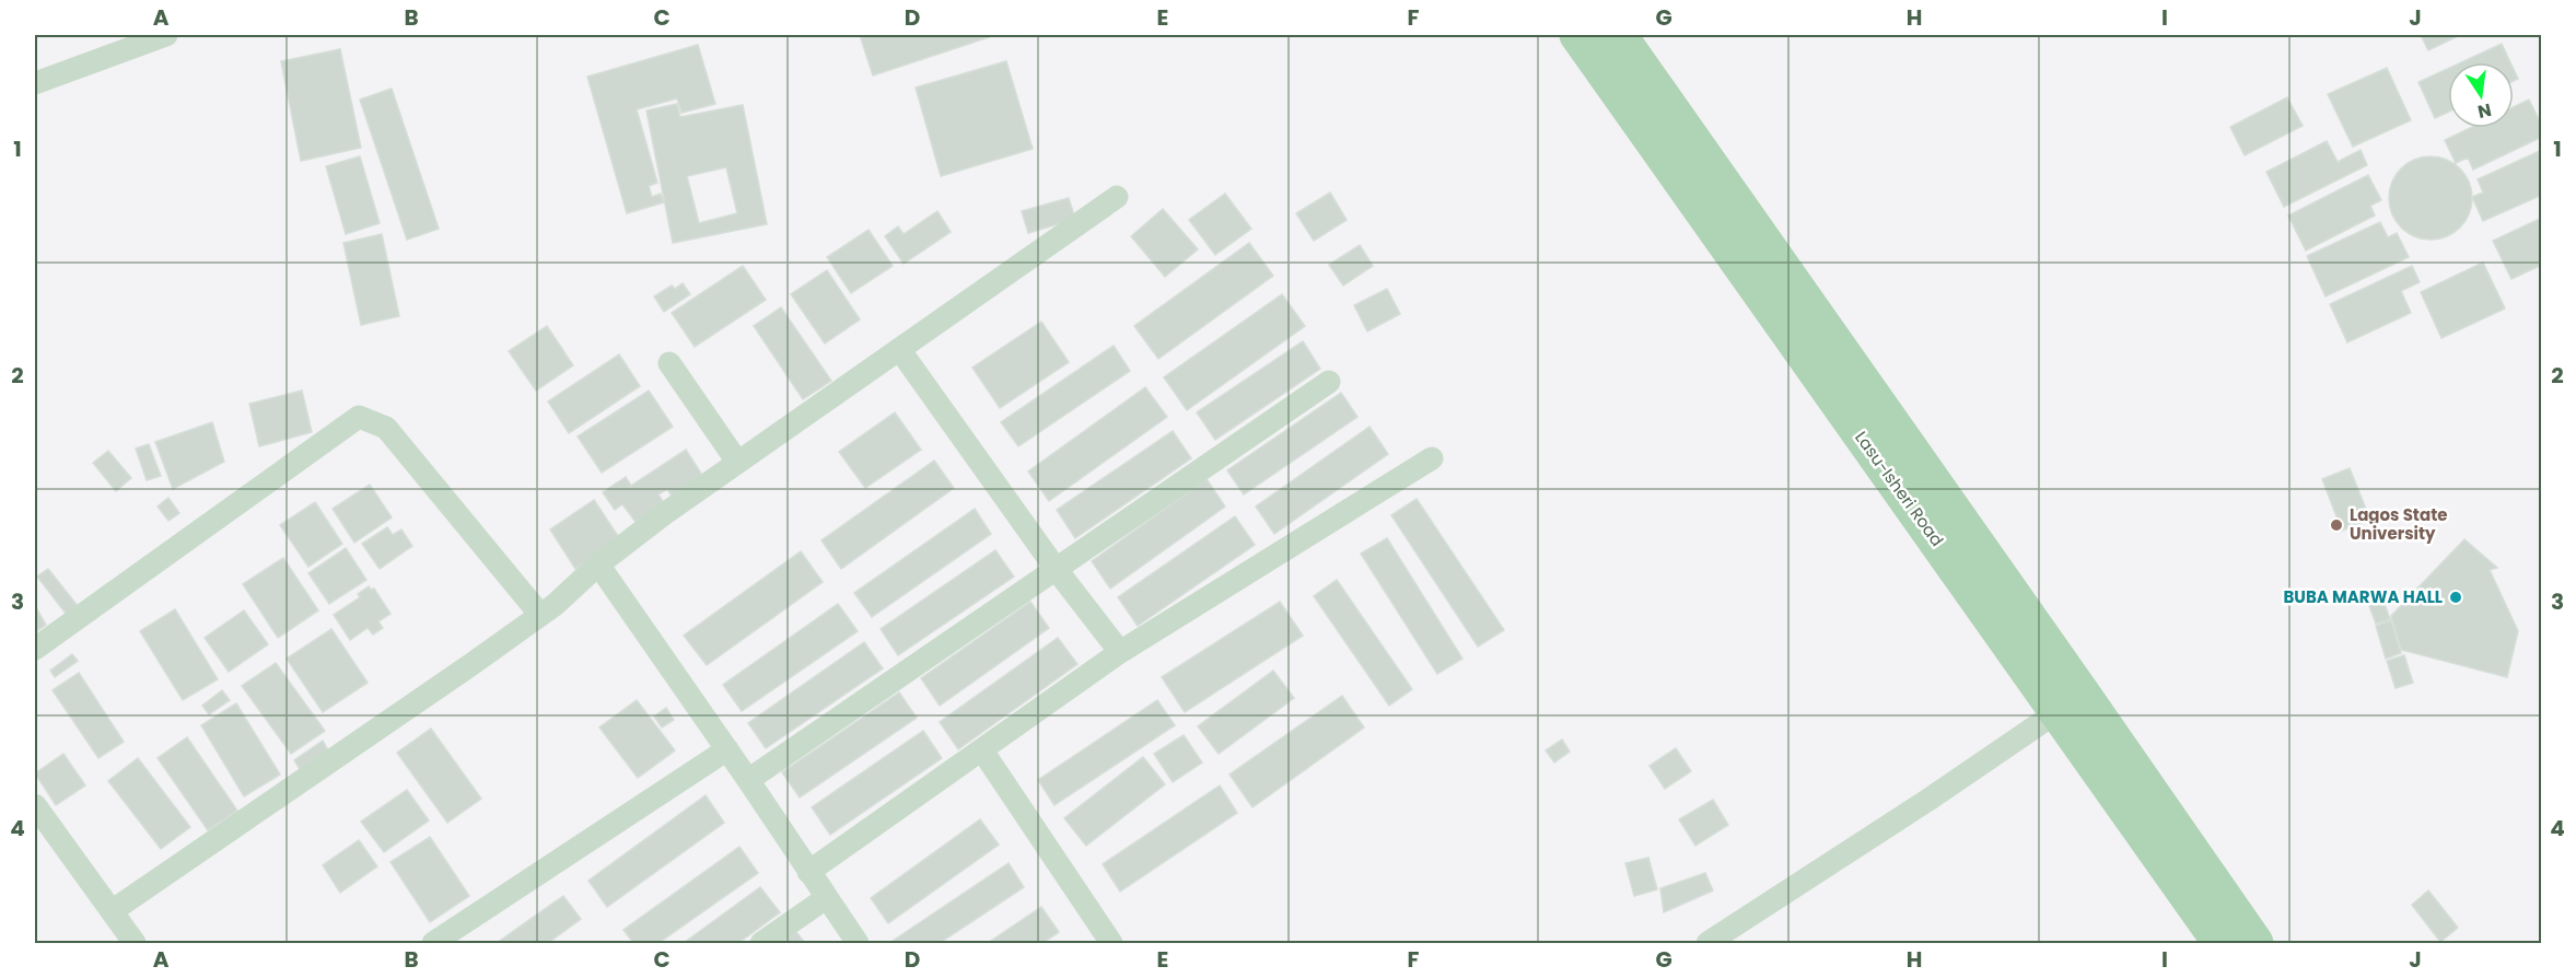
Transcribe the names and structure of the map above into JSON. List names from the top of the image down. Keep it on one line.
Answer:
{"streets":{"main road":["Lasu-Isheri Road"]},"places":["Lagos State University","BUBA MARWA HALL"],"north":"bottom","grid":{"columns":["A","B","C","D","E","F","G","H","I","J"],"rows":["1","2","3","4"]}}
